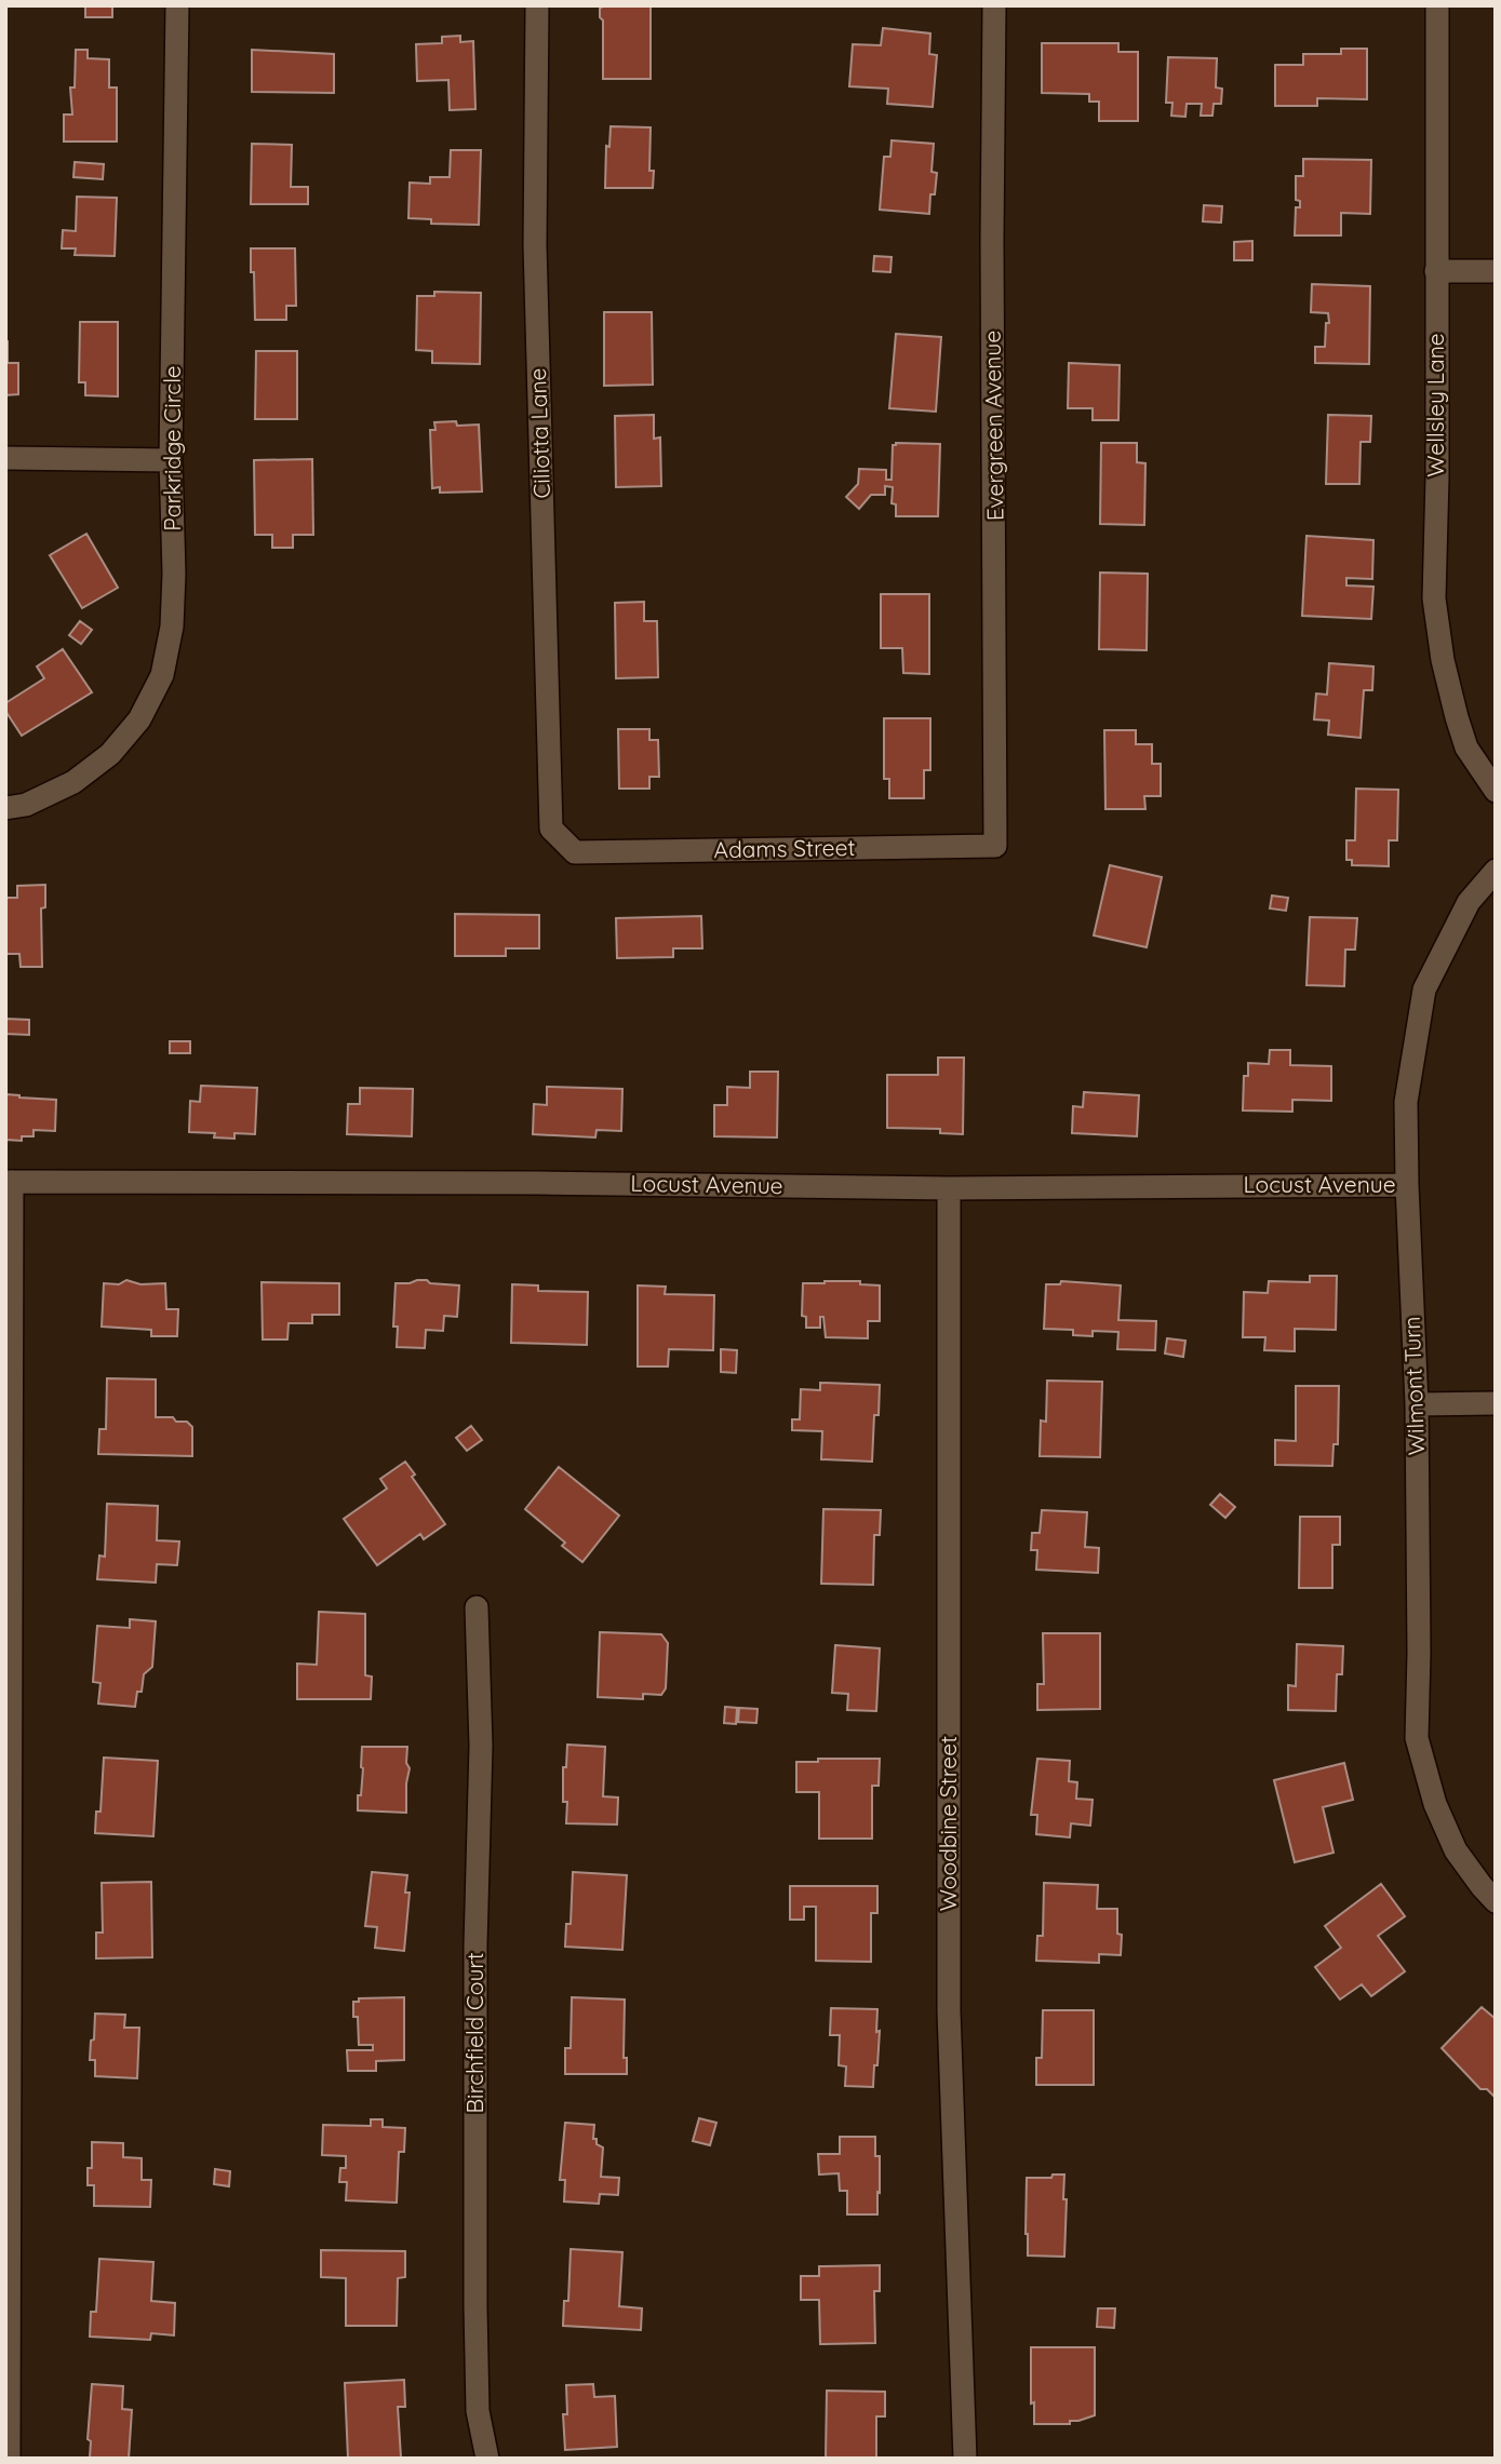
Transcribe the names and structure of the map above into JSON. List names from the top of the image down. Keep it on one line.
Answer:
{"streets":{"street":["Wellsley Lane","Evergreen Avenue","Ciliotta Lane","Parkridge Circle","Adams Street","Locust Avenue","Wilmont Turn","Woodbine Street","Birchfield Court"]},"crossings":[["Evergreen Avenue","Adams Street"],["Ciliotta Lane","Adams Street"],["Locust Avenue","Wilmont Turn"],["Locust Avenue","Woodbine Street"]]}
